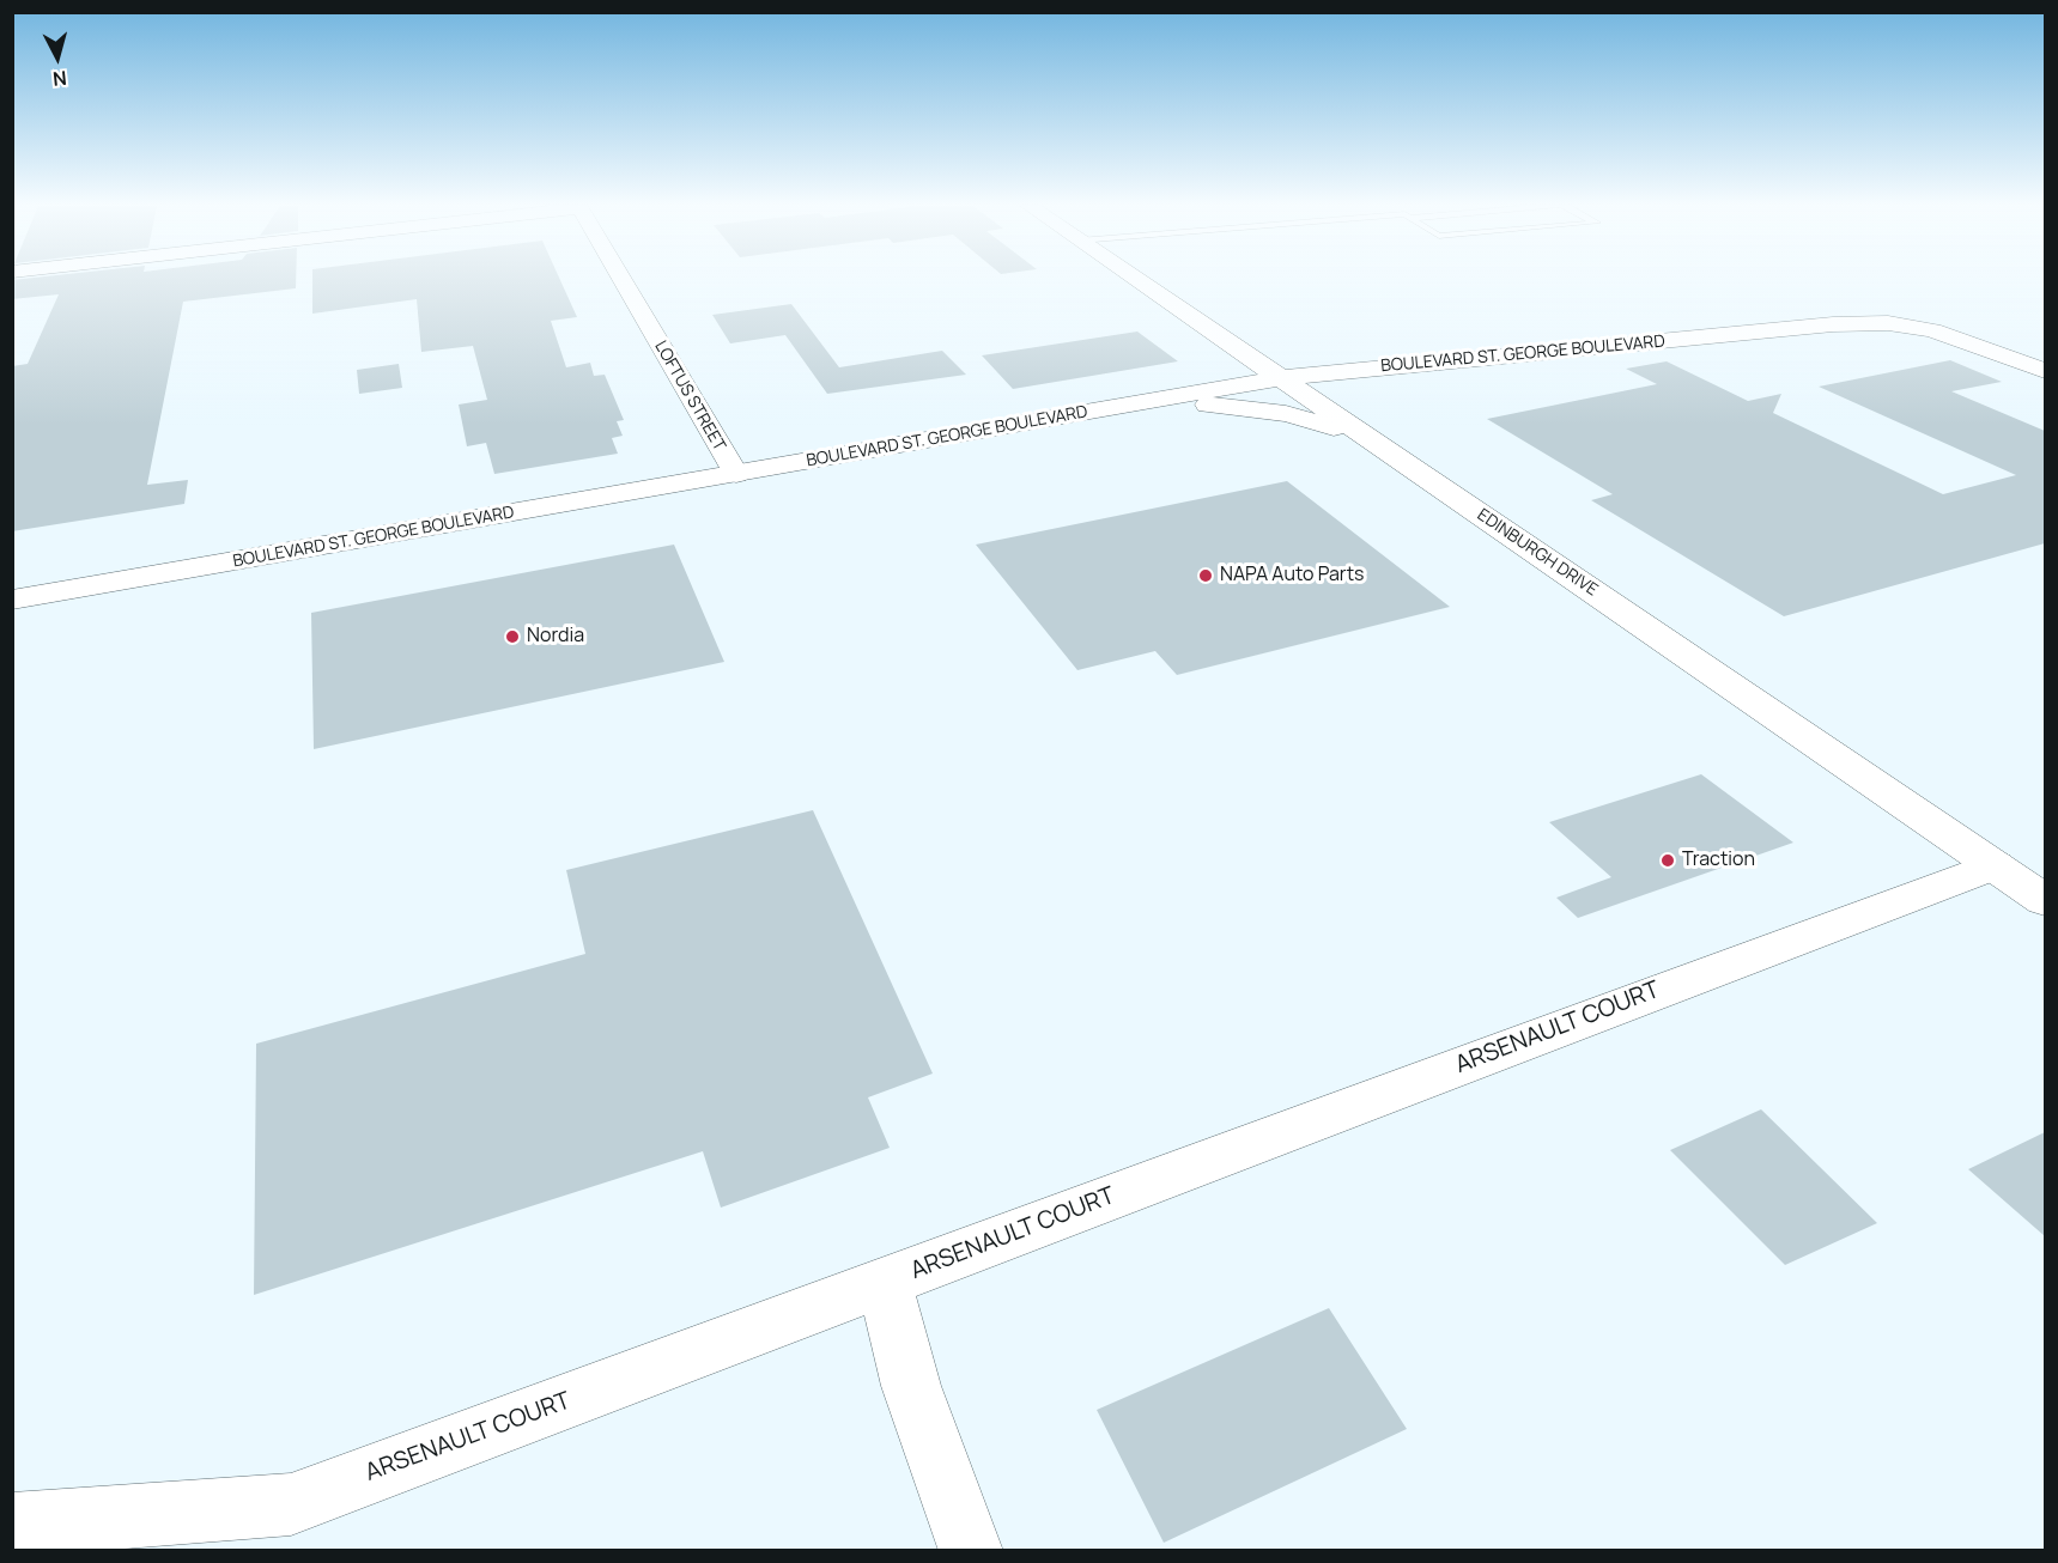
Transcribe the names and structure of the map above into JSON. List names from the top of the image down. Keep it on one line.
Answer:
{"streets":{"street":["BOULEVARD ST. GEORGE BOULEVARD","LOFTUS STREET","EDINBURGH DRIVE","ARSENAULT COURT"]},"crossings":[["BOULEVARD ST. GEORGE BOULEVARD","LOFTUS STREET"],["BOULEVARD ST. GEORGE BOULEVARD","EDINBURGH DRIVE"],["EDINBURGH DRIVE","ARSENAULT COURT"]],"places":["NAPA Auto Parts","Nordia","Traction"],"north":"bottom"}
